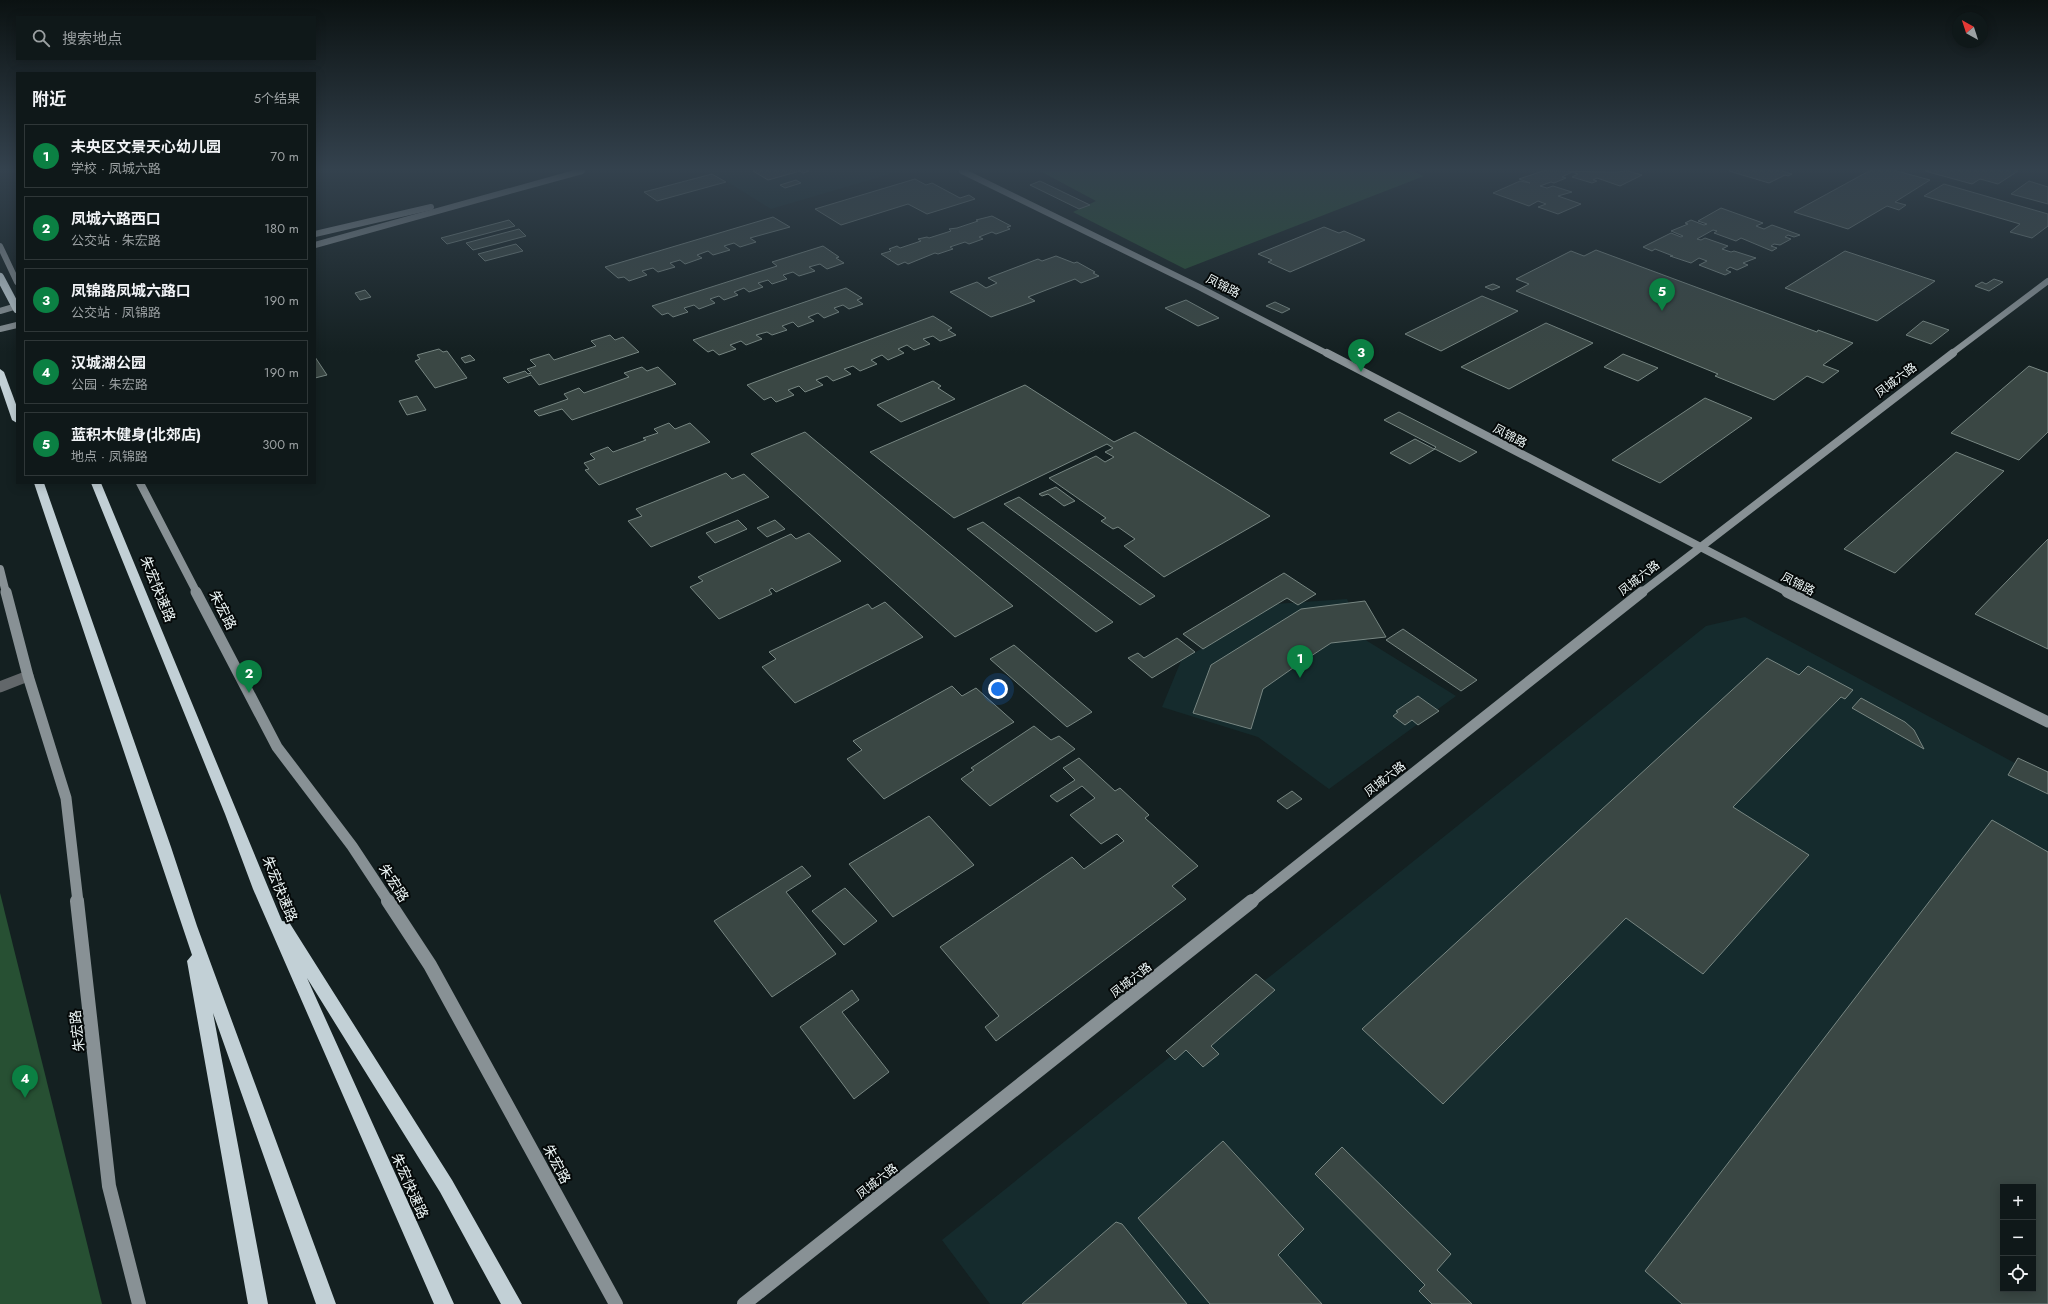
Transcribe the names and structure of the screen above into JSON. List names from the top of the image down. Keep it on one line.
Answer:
{"streets":{"highway":["朱宏快速路"],"street":["凤锦路","凤城六路","朱宏路"]},"crossings":[["凤锦路","凤城六路"]],"north":"top left","page":{"search":"搜索地点","heading":["附近","5个结果"],"list":[{"mark":"1","name":"未央区文景天心幼儿园","note":"学校 · 凤城六路","value":"70 m"},{"mark":"2","name":"凤城六路西口","note":"公交站 · 朱宏路","value":"180 m"},{"mark":"3","name":"凤锦路凤城六路口","note":"公交站 · 凤锦路","value":"190 m"},{"mark":"4","name":"汉城湖公园","note":"公园 · 朱宏路","value":"190 m"},{"mark":"5","name":"蓝积木健身(北郊店)","note":"地点 · 凤锦路","value":"300 m"}],"pins":["5","3","1","2","4"],"map_buttons":["+","−"]}}
